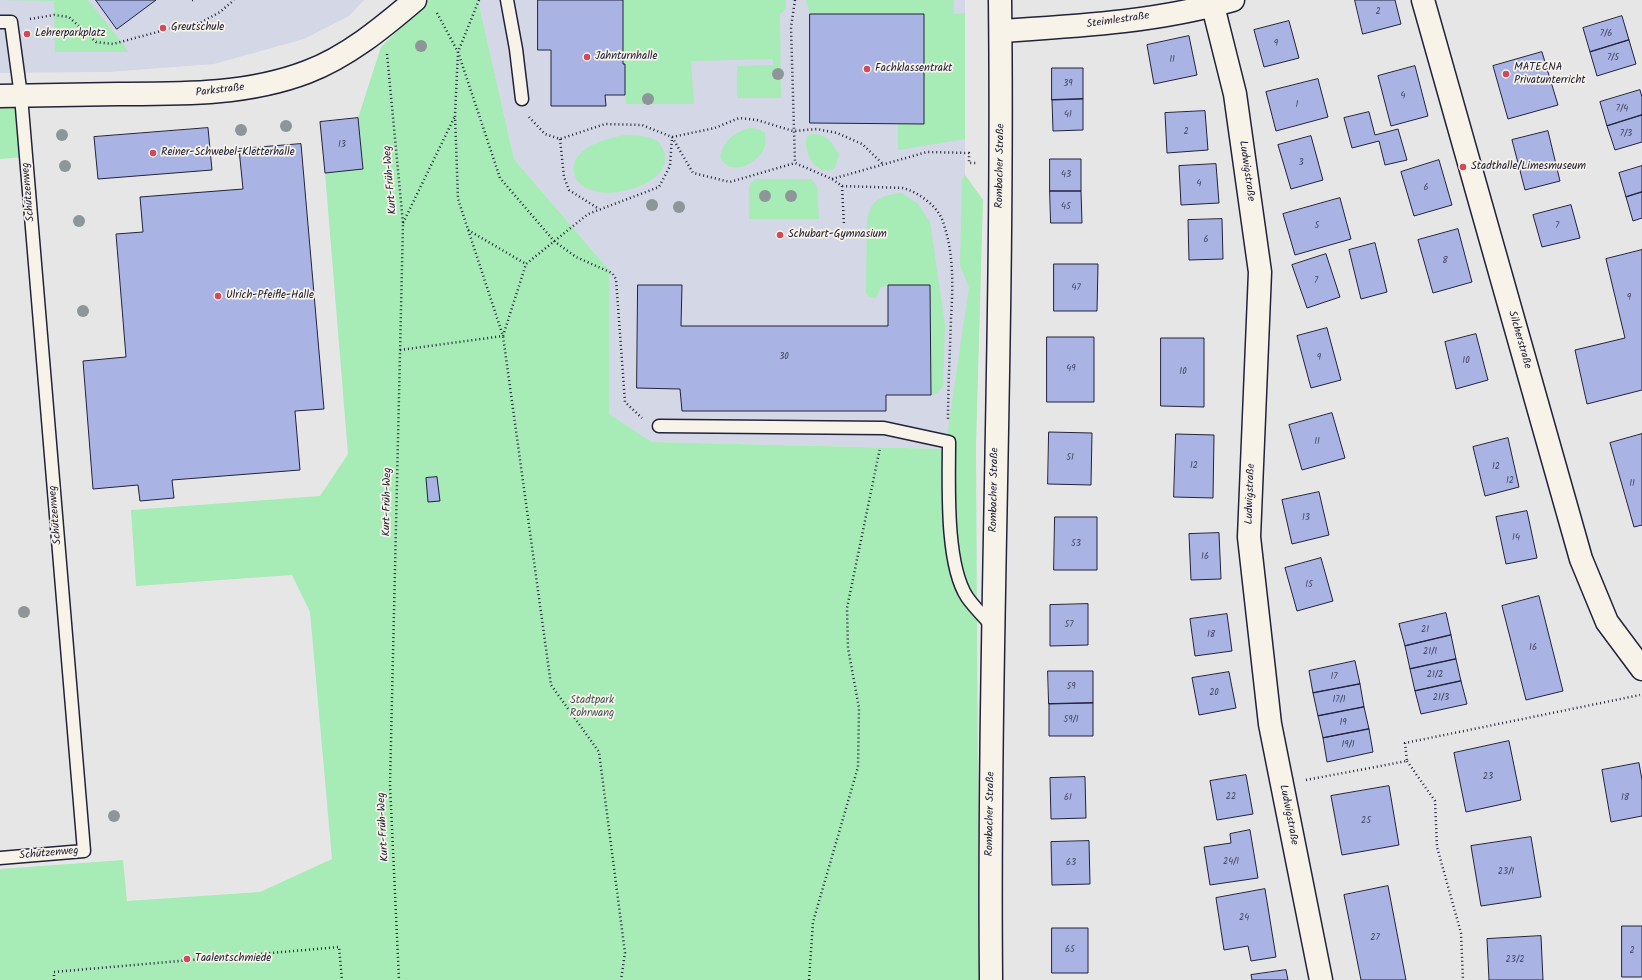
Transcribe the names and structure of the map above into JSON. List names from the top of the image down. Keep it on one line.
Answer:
{"streets":{"street":["Steimlestraße","Parkstraße","Rombacher Straße","Ludwigstraße","Silcherstraße"],"lane":["Schützenweg"],"path":["Kurt-Früh-Weg"]},"crossings":[["Steimlestraße","Rombacher Straße"],["Steimlestraße","Ludwigstraße"],["Parkstraße","Kurt-Früh-Weg"],["Parkstraße","Schützenweg"]],"parks":["Stadtpark Rohrwang"],"places":["Greutschule","Lehrerparkplatz","Jahnturnhalle","Fachklassentrakt","MATECNA Privatunterricht","Reiner-Schwebel-Kletterhalle","Stadthalle/Limesmuseum","Schubart-Gymnasium","Ulrich-Pfeifle-Halle","Taalentschmiede"],"house_numbers":["2","7/6","9","7/5","11","39","4","1","7/4","41","2","7/3","13","3","43","4","6","45","5","7","6","8","7","47","9","30","9","10","49","10","11","51","12","12","12","11","13","14","53","16","15","57","21","18","16","21/1","21/2","17","59","20","21/3","17/1","59/1","19","19/1","23","22","61","18","25","24/1","63","23/1","24","27","65","2","23/2"]}
